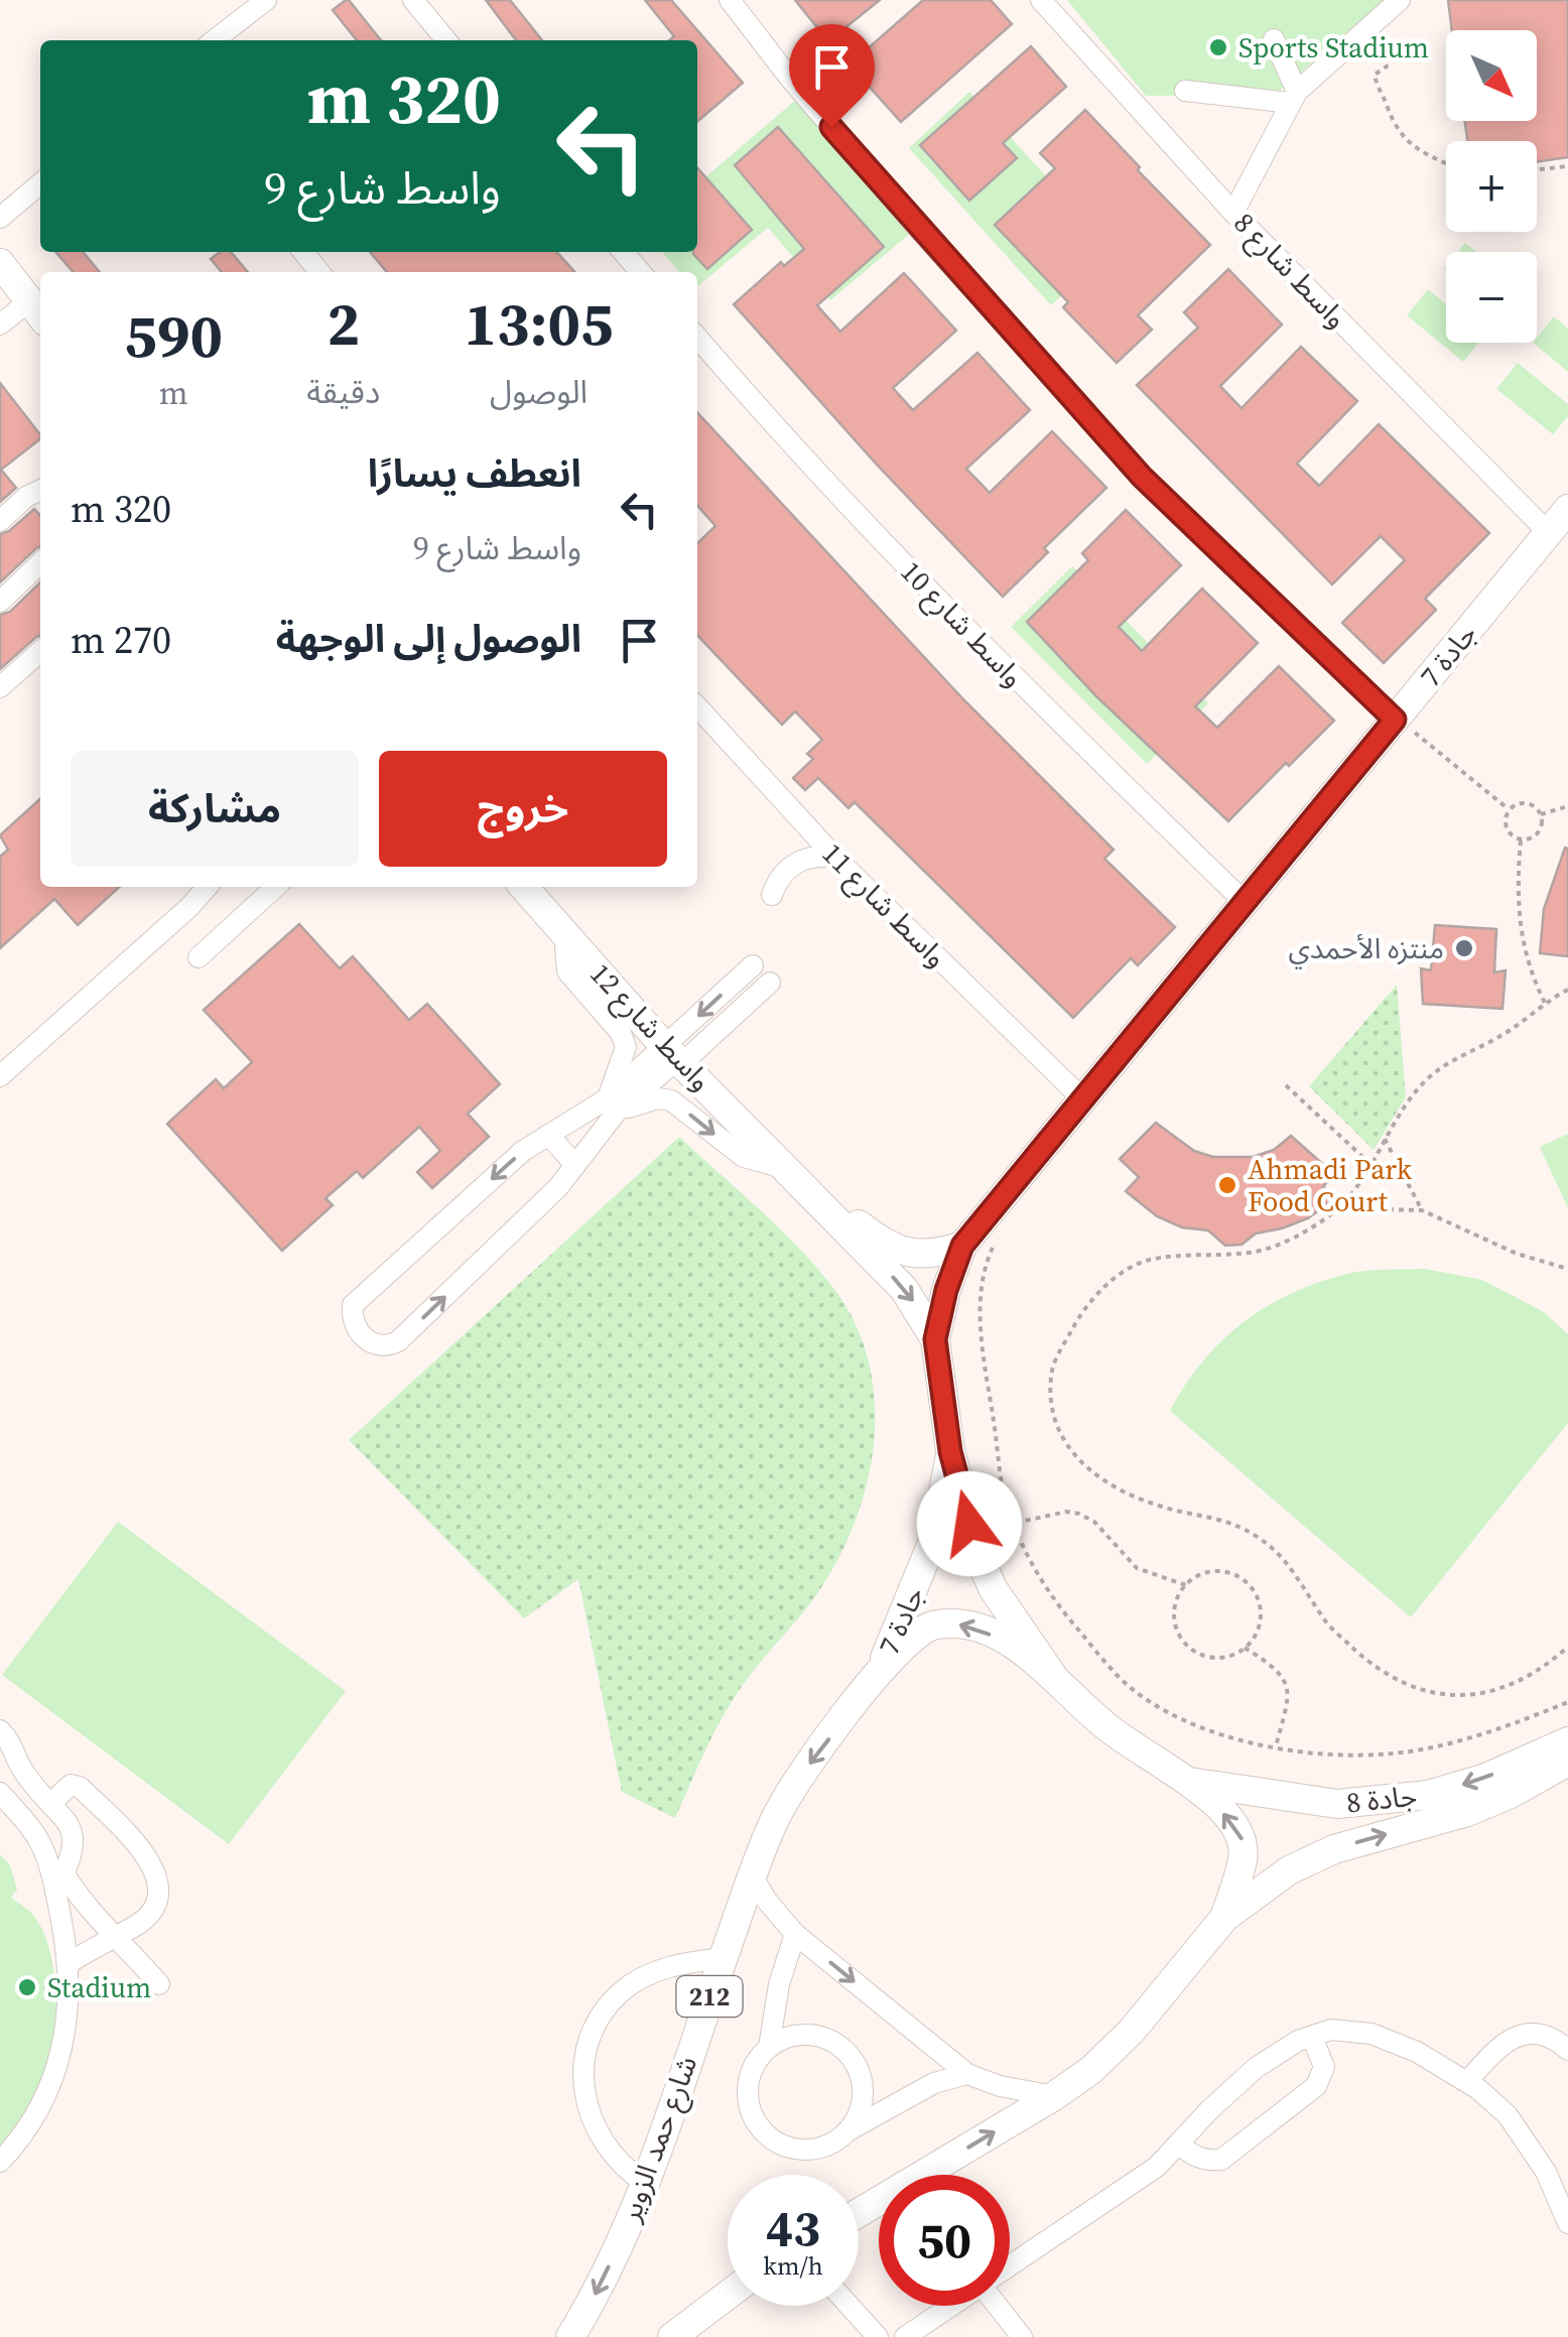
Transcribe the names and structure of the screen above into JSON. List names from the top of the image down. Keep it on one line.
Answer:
{"streets":{"main road":["جادة 7","واسط شارع 12","جادة 8","212","شارع حمد الزوير"],"street":["واسط شارع 8","واسط شارع 10","واسط شارع 11"]},"crossings":[["واسط شارع 8","جادة 7"],["واسط شارع 10","جادة 7"],["جادة 7","واسط شارع 11"],["جادة 7","واسط شارع 12"],["جادة 7","212"],["جادة 7","شارع حمد الزوير"],["جادة 8","212"],["212","شارع حمد الزوير"]],"one_way":["شارع حمد الزوير"],"places":["Sports Stadium","منتزه الأحمدي","Ahmadi Park Food Court","Stadium"],"north":"bottom right","page":{"map_buttons":["+","−"],"turn":["320 m","واسط شارع 9"],"eta":["13:05","الوصول","2","دقيقة","590","m"],"list":[{"name":"انعطف يسارًا","note":"واسط شارع 9","value":"320 m"},{"name":"الوصول إلى الوجهة","value":"270 m"}],"buttons":["خروج","مشاركة"],"speed":"43 km/h","limit":"50"}}
